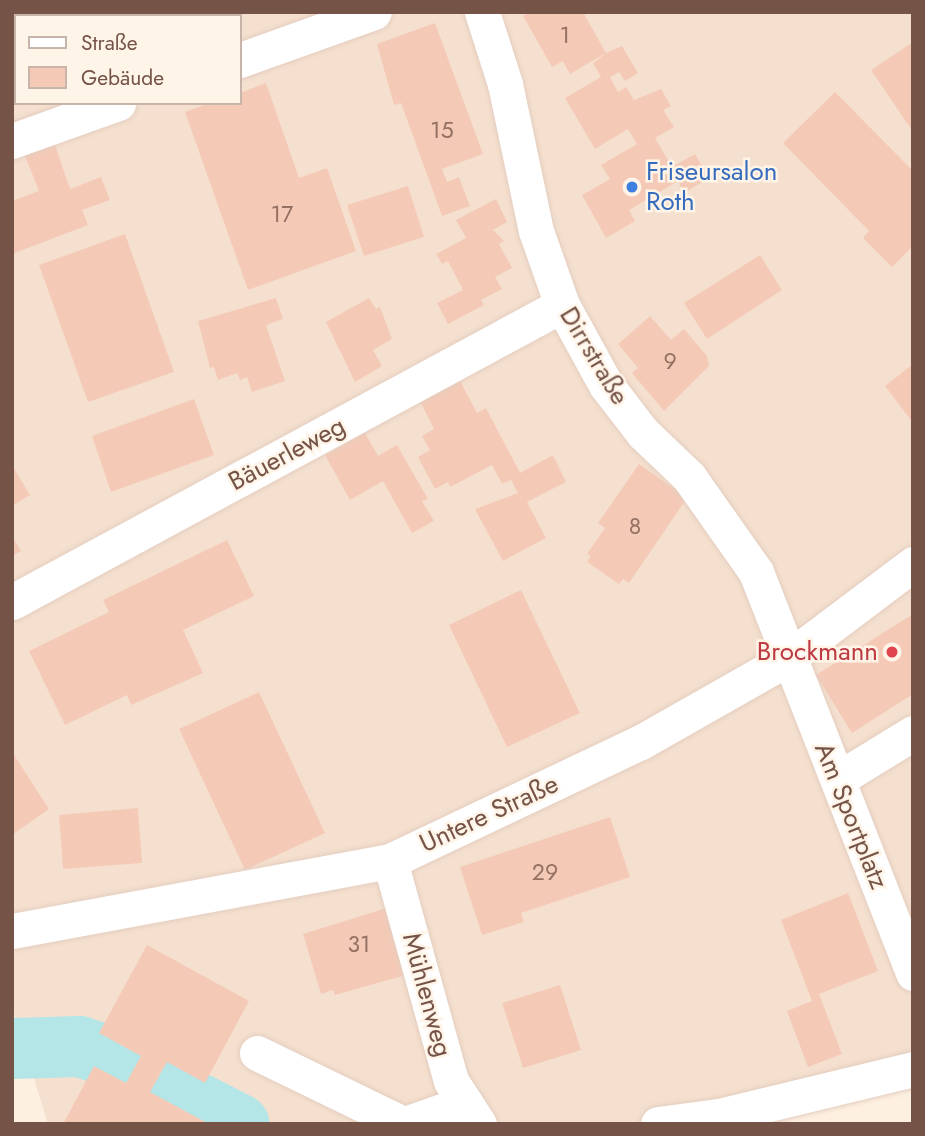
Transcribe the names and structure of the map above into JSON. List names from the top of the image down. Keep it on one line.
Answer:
{"streets":{"street":["Dirrstraße","Bäuerleweg","Untere Straße","Am Sportplatz","Mühlenweg"]},"crossings":[["Dirrstraße","Bäuerleweg"],["Dirrstraße","Untere Straße"],["Dirrstraße","Am Sportplatz"],["Untere Straße","Am Sportplatz"],["Untere Straße","Mühlenweg"]],"places":["Friseursalon Roth","Brockmann"],"house_numbers":["1","15","17","9","8","29","31"],"legend":["Straße","Gebäude"]}
